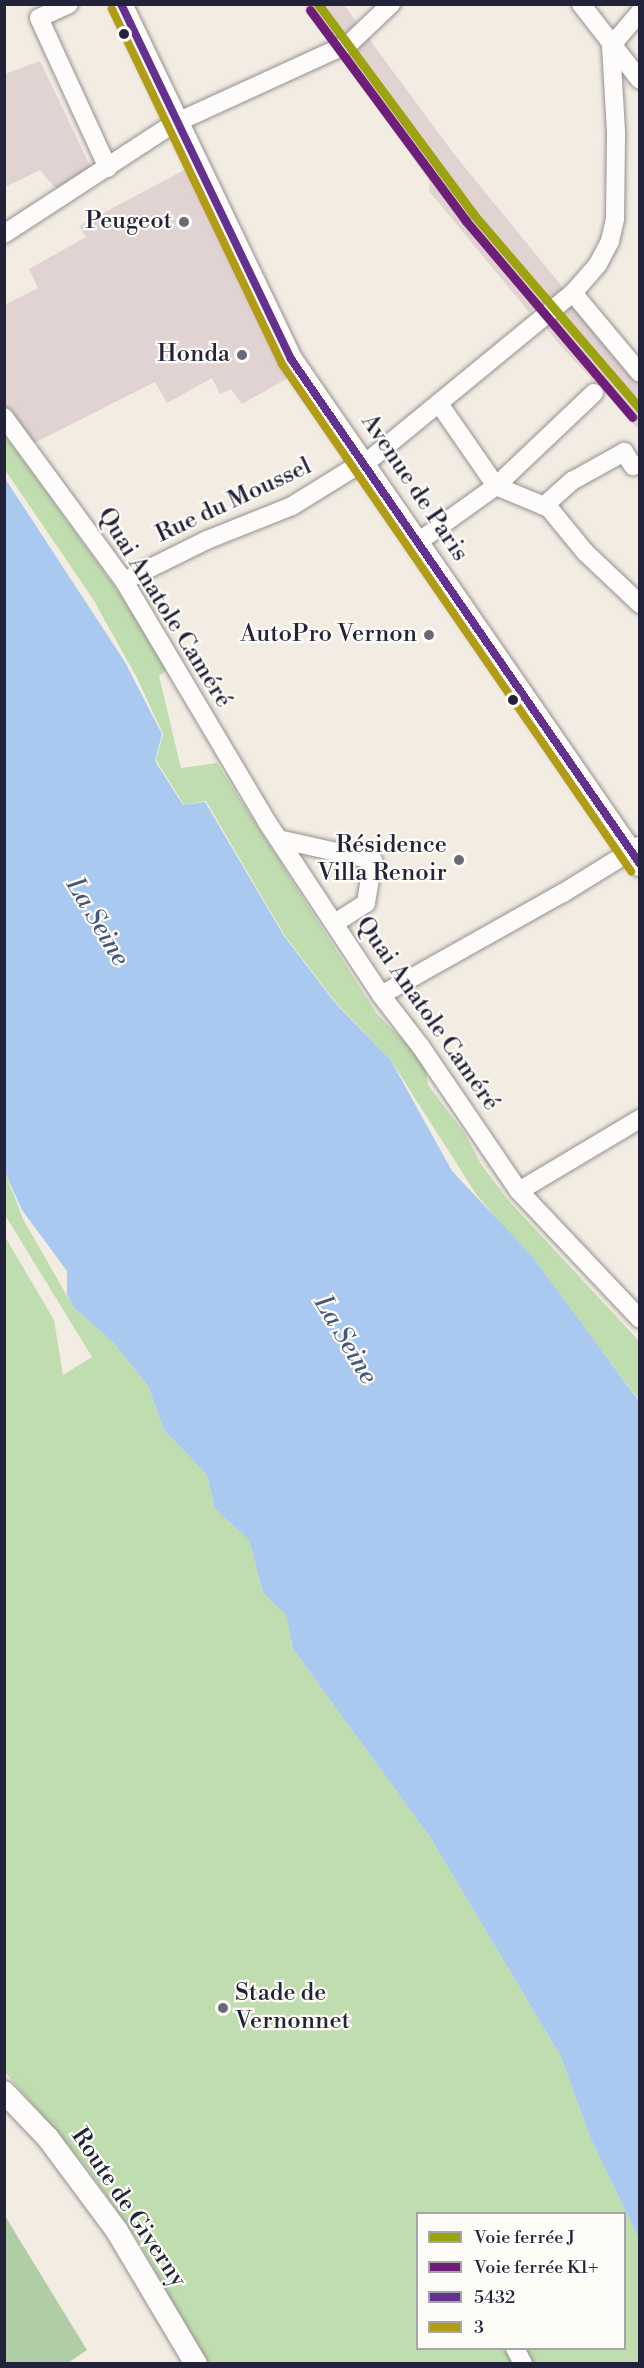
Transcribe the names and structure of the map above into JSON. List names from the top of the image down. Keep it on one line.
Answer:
{"streets":{"main road":["Avenue de Paris","Route de Giverny"],"street":["Rue du Moussel","Quai Anatole Caméré"]},"crossings":[["Avenue de Paris","Rue du Moussel"],["Rue du Moussel","Quai Anatole Caméré"]],"water":["La Seine"],"places":["Peugeot","Honda","AutoPro Vernon","Résidence Villa Renoir","Stade de Vernonnet"],"lines":["rail line J","transit line 5432","transit line 3","rail line K1+"],"legend":["Voie ferrée J","Voie ferrée K1+","5432","3"]}
